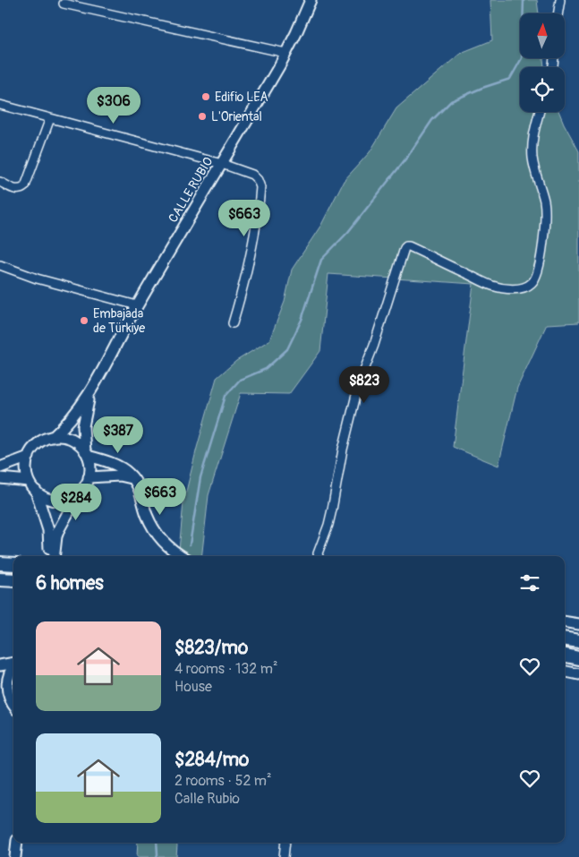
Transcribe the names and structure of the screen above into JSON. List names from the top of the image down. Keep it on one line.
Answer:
{"streets":{"street":["CALLE RUBIO"]},"places":["Edifio LEA","L'Oriental","Embajada de Türkiye"],"north":"top","page":{"price":["$306","$663","$823","$387","$663","$284"],"heading":"6 homes","list":[{"name":"$823/mo","note":"4 rooms · 132 m² · House"},{"name":"$284/mo","note":"2 rooms · 52 m² · Calle Rubio"}]}}
